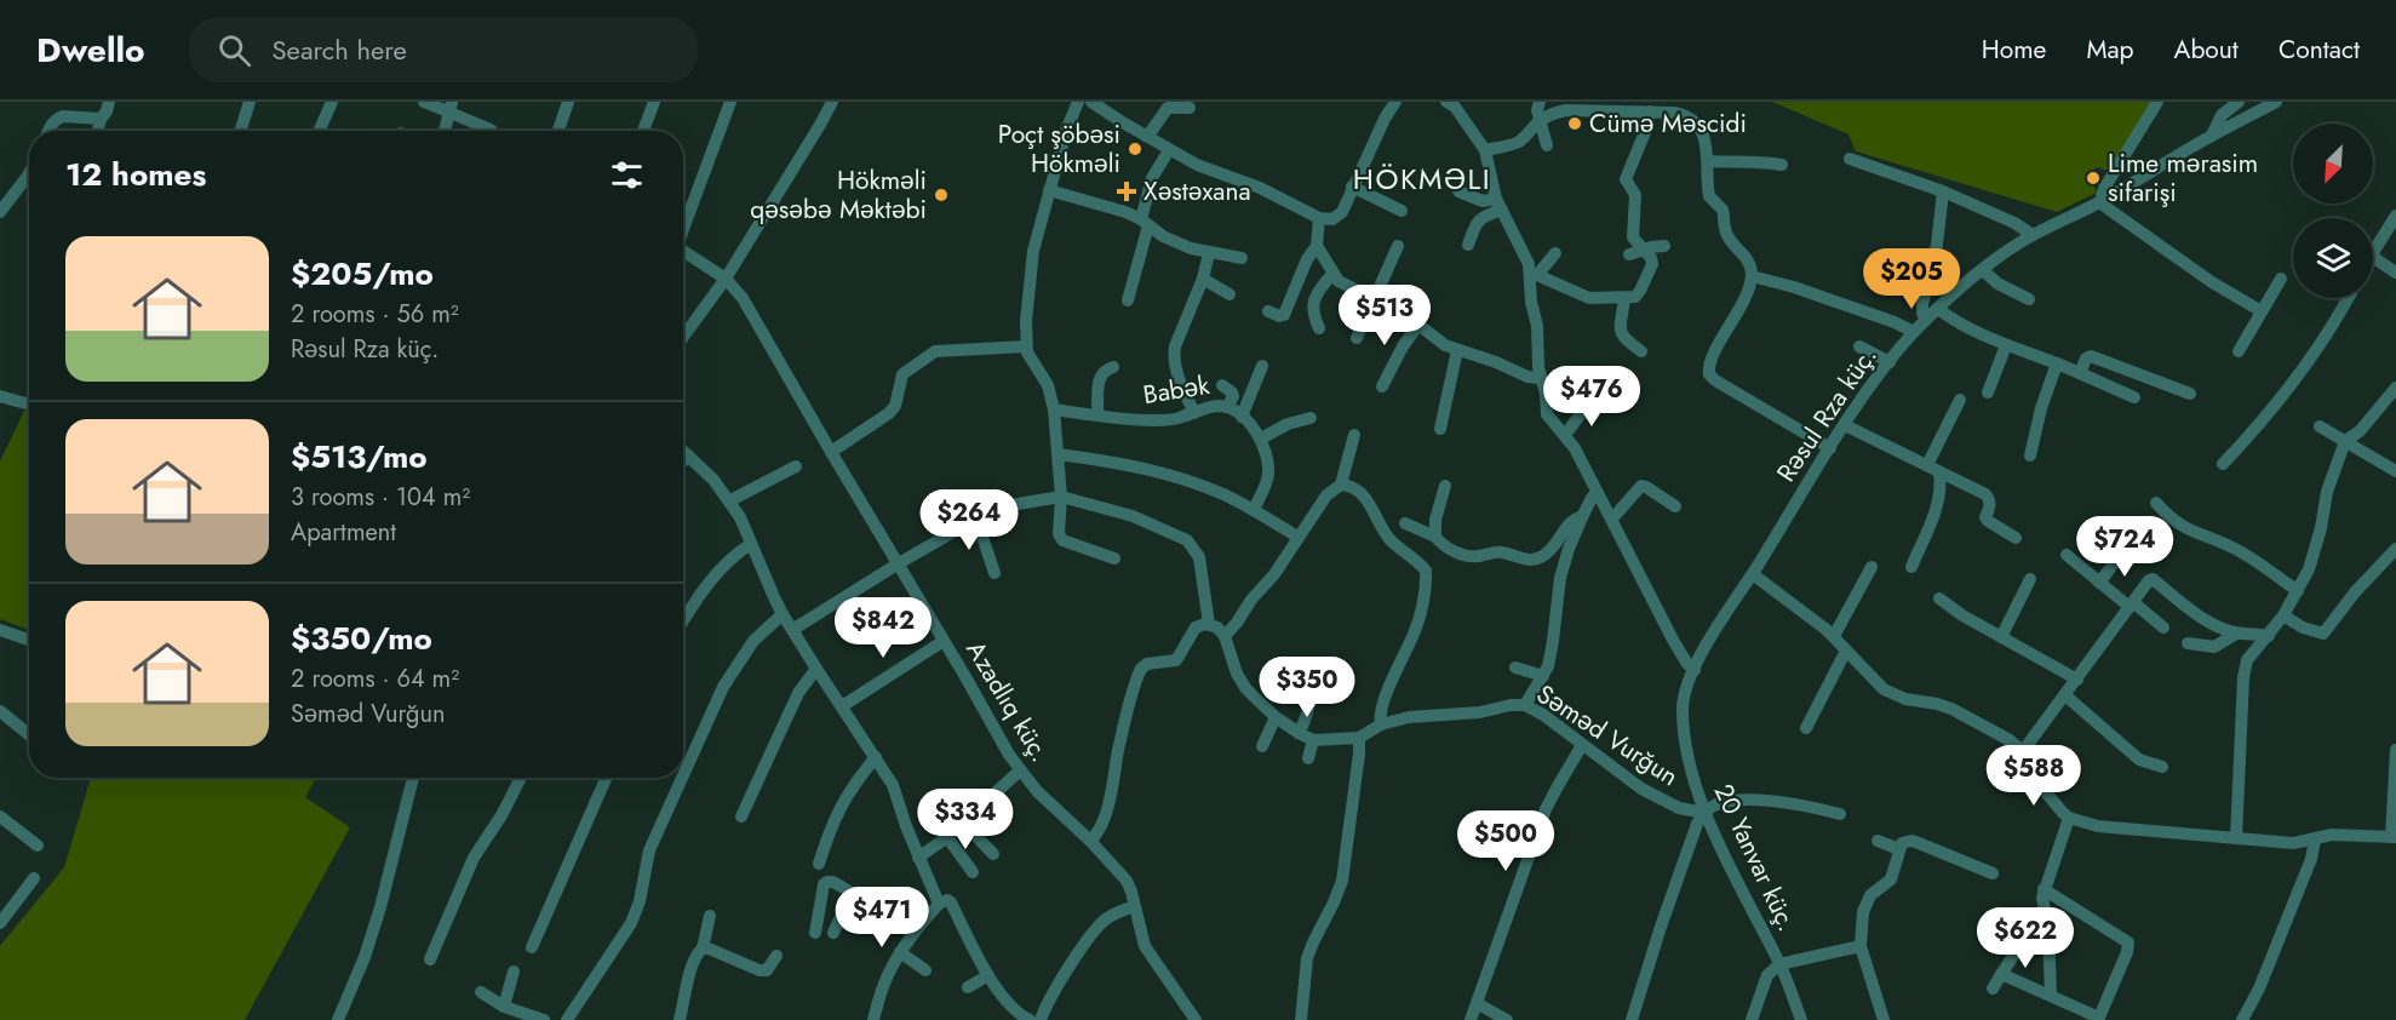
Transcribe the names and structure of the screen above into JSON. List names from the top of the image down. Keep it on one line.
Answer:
{"streets":{"street":["Babək","Rəsul Rza küç.","Azadlıq küç.","Səməd Vurğun","20 Yanvar küç."]},"crossings":[["Rəsul Rza küç.","20 Yanvar küç."],["Səməd Vurğun","20 Yanvar küç."]],"districts":["HÖKMƏLI"],"places":{"other":["Cümə Məscidi","Poçt şöbəsi Hökməli","Lime mərasim sifarişi","Hökməli qəsəbə Məktəbi"],"health":["Xəstəxana"]},"north":"bottom left","page":{"header":"Dwello","search":"Search here","nav":["Home","Map","About","Contact"],"heading":"12 homes","list":[{"name":"$205/mo","note":"2 rooms · 56 m² · Rəsul Rza küç."},{"name":"$513/mo","note":"3 rooms · 104 m² · Apartment"},{"name":"$350/mo","note":"2 rooms · 64 m² · Səməd Vurğun"}],"price":["$205","$513","$476","$264","$724","$842","$350","$588","$334","$500","$471","$622"]}}
